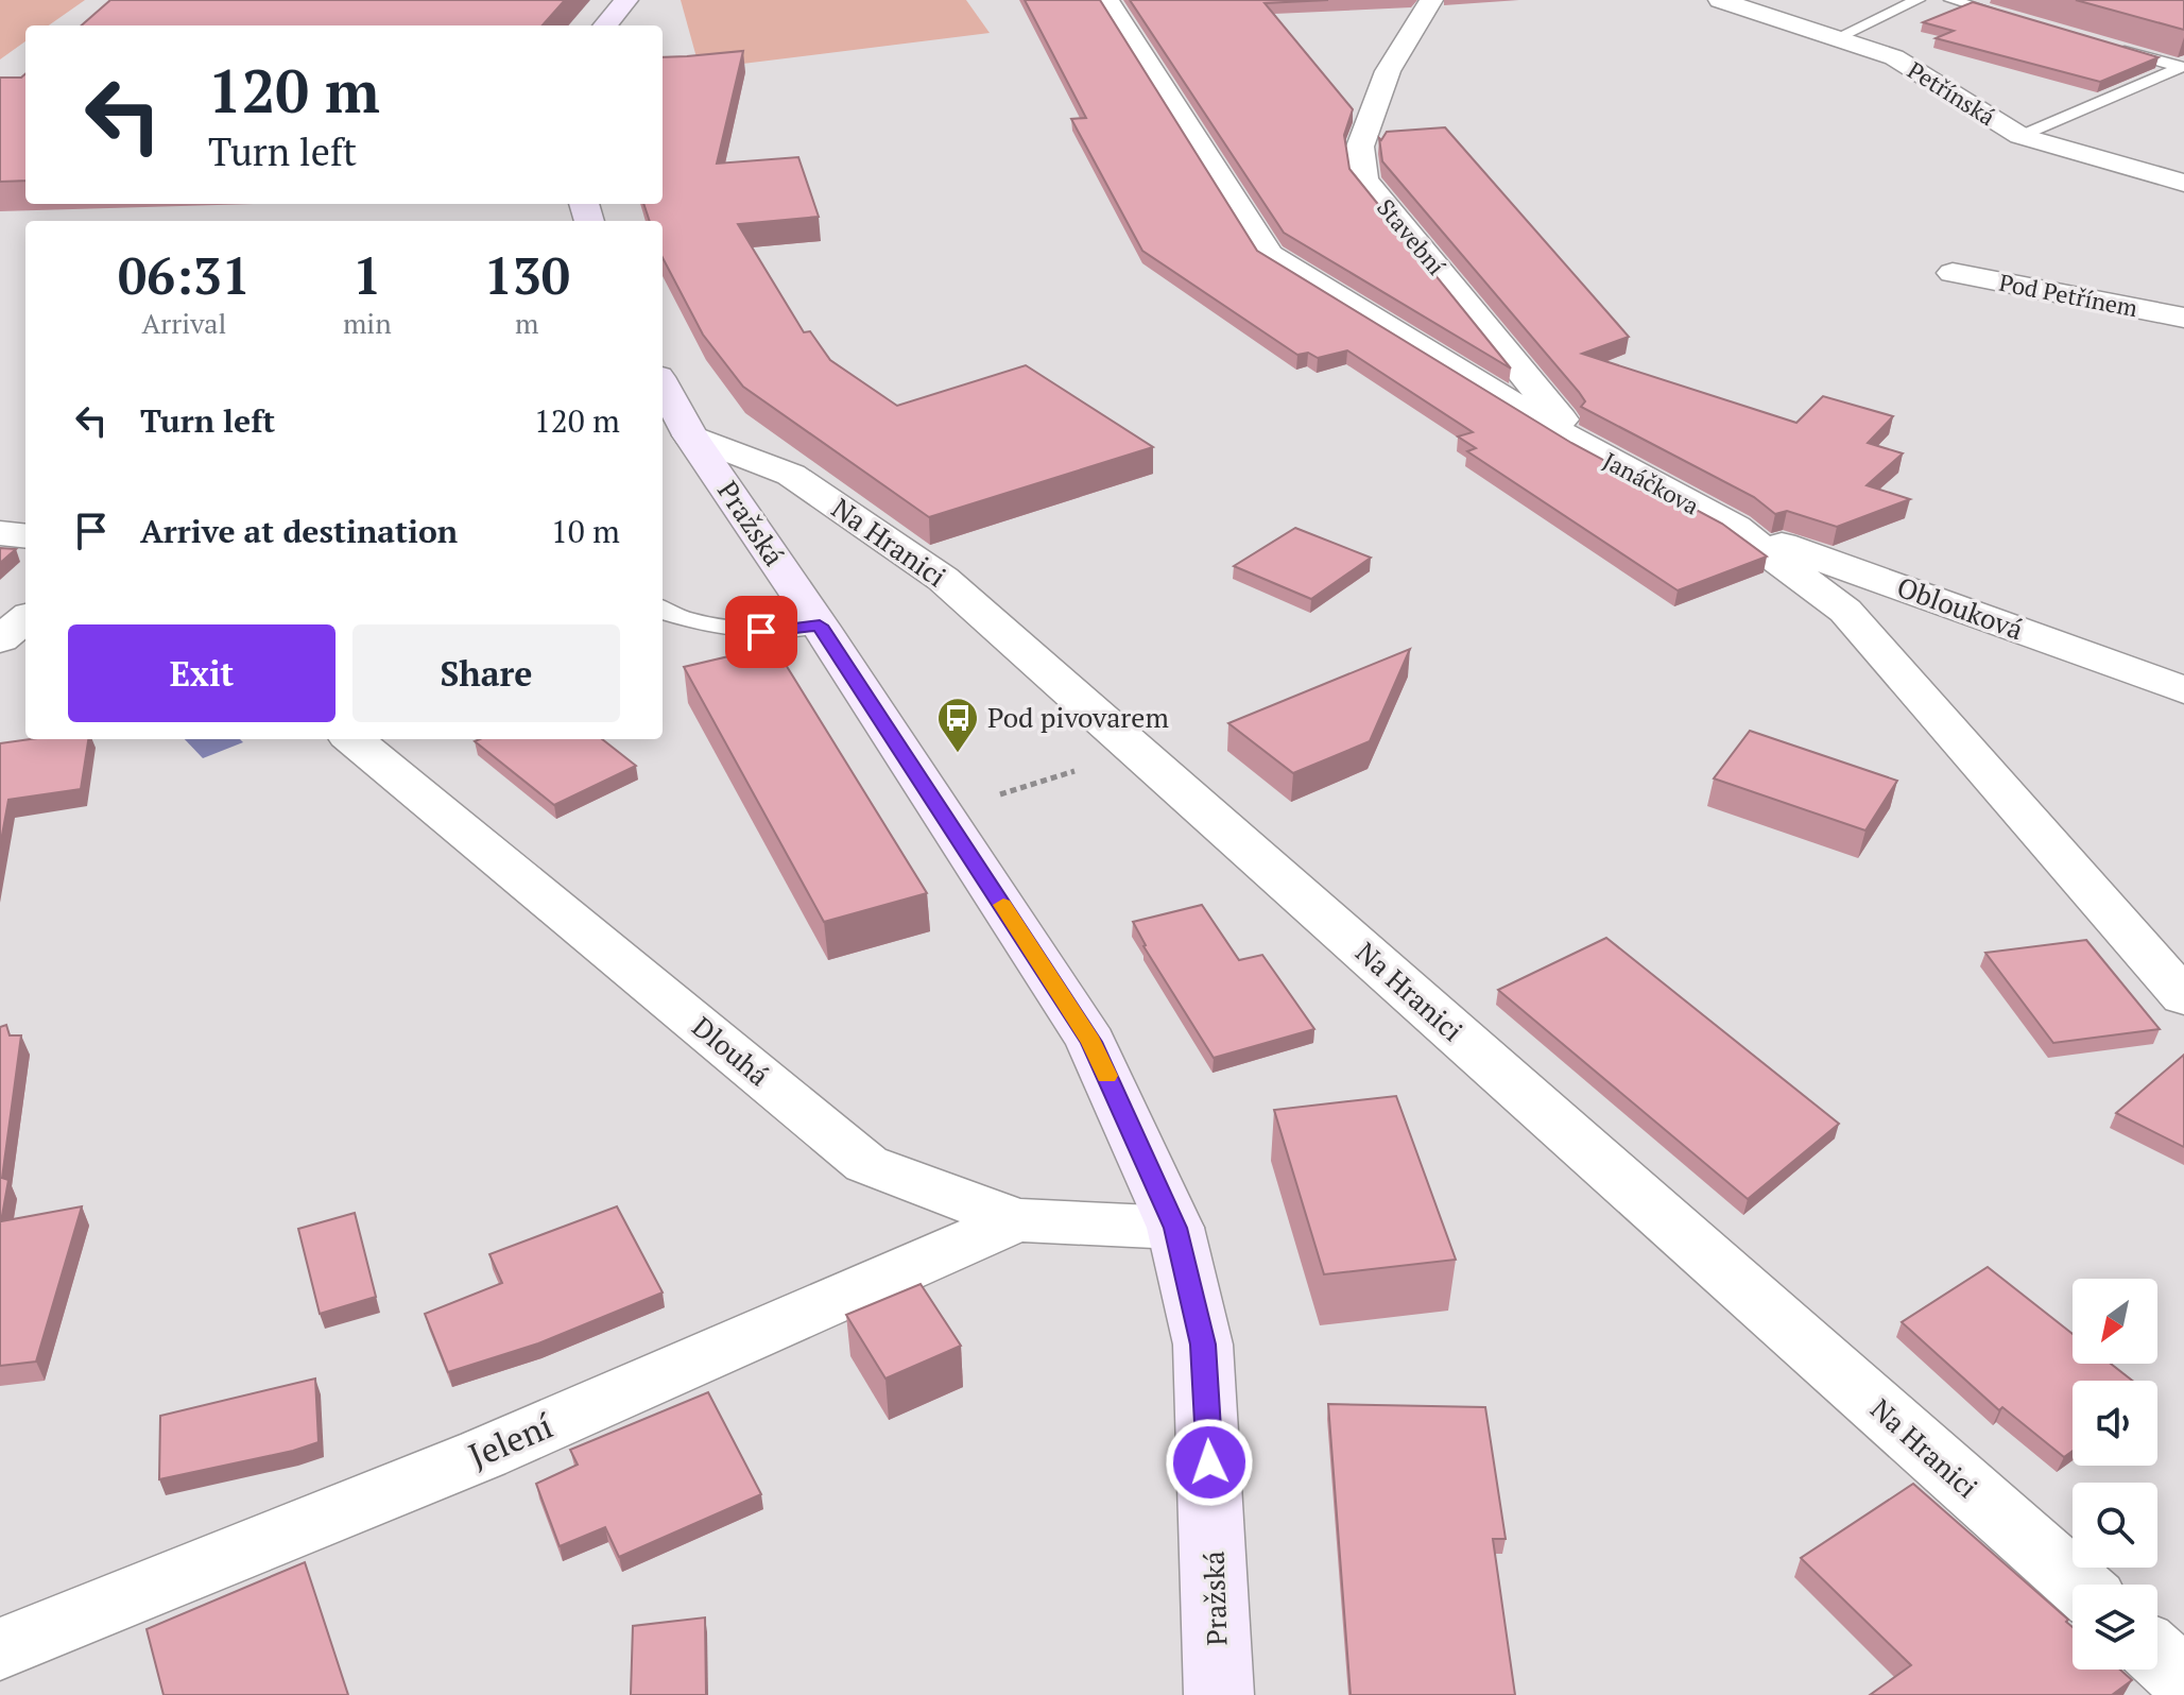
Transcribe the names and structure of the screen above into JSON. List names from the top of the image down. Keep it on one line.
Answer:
{"streets":{"main road":["Pražská"],"street":["Petřínská","Stavební","Pod Petřínem","Janáčkova","Na Hranici","Oblouková","Dlouhá","Jelení"]},"crossings":[["Stavební","Janáčkova"],["Janáčkova","Oblouková"],["Pražská","Na Hranici"],["Pražská","Dlouhá"],["Dlouhá","Jelení"]],"places":{"bus stop":["Pod pivovarem"]},"north":"bottom left","page":{"turn":["120 m","Turn left"],"eta":["06:31","Arrival","1","min","130","m"],"list":[{"name":"Turn left","value":"120 m"},{"name":"Arrive at destination","value":"10 m"}],"buttons":["Exit","Share"]}}
